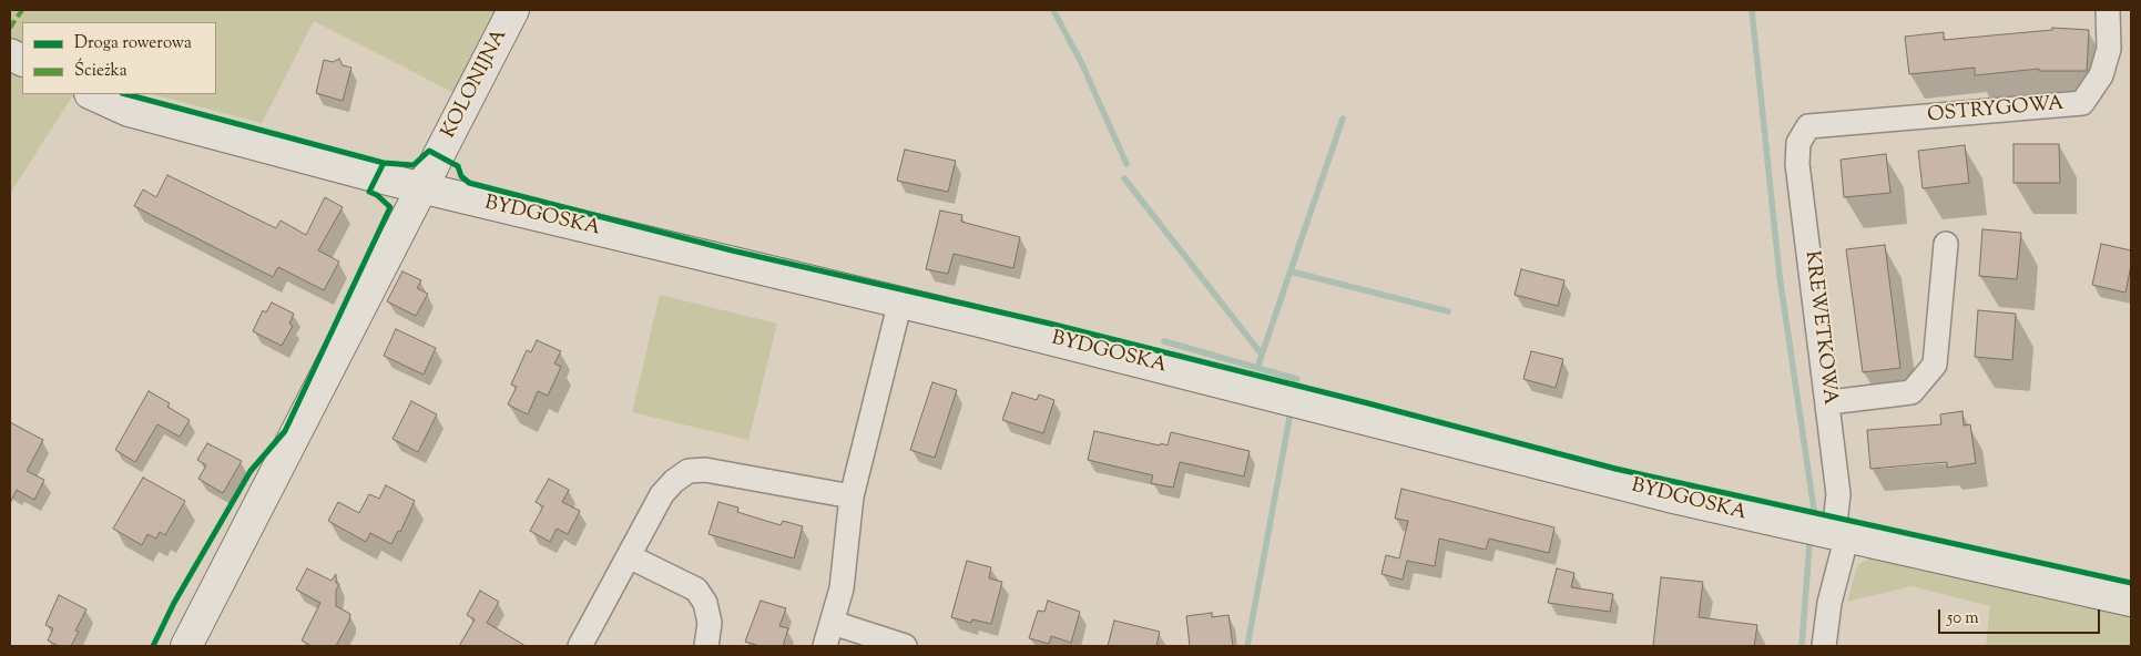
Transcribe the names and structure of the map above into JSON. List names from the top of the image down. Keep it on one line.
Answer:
{"streets":{"street":["KOLONIJNA","OSTRYGOWA","BYDGOSKA","KREWETKOWA"]},"crossings":[["KOLONIJNA","BYDGOSKA"],["OSTRYGOWA","KREWETKOWA"],["BYDGOSKA","KREWETKOWA"]],"legend":["Droga rowerowa","Ścieżka"],"scale_bar":"50 m"}
